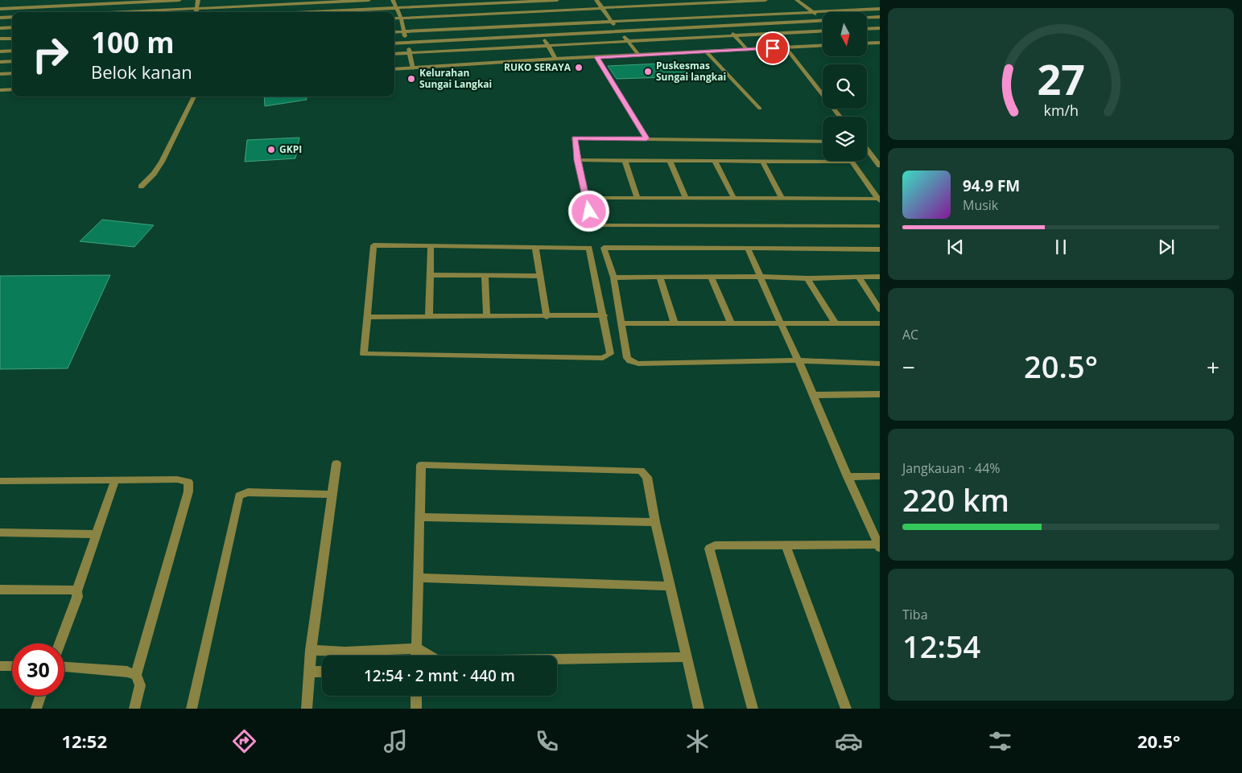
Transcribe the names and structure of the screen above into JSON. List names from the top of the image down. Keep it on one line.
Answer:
{"places":["RUKO SERAYA","Puskesmas Sungai langkai","Kelurahan Sungai Langkai","GKPI"],"north":"bottom","page":{"turn":["100 m","Belok kanan"],"song":["94.9 FM","Musik"],"tile":["AC",["Jangkauan · 44%","220 km"],["Tiba","12:54"]],"heat":["−","20.5°","+"],"limit":"30","trip":"12:54 · 2 mnt · 440 m","tabs":["12:52","20.5°"],"gauge":["27","km/h"]}}
